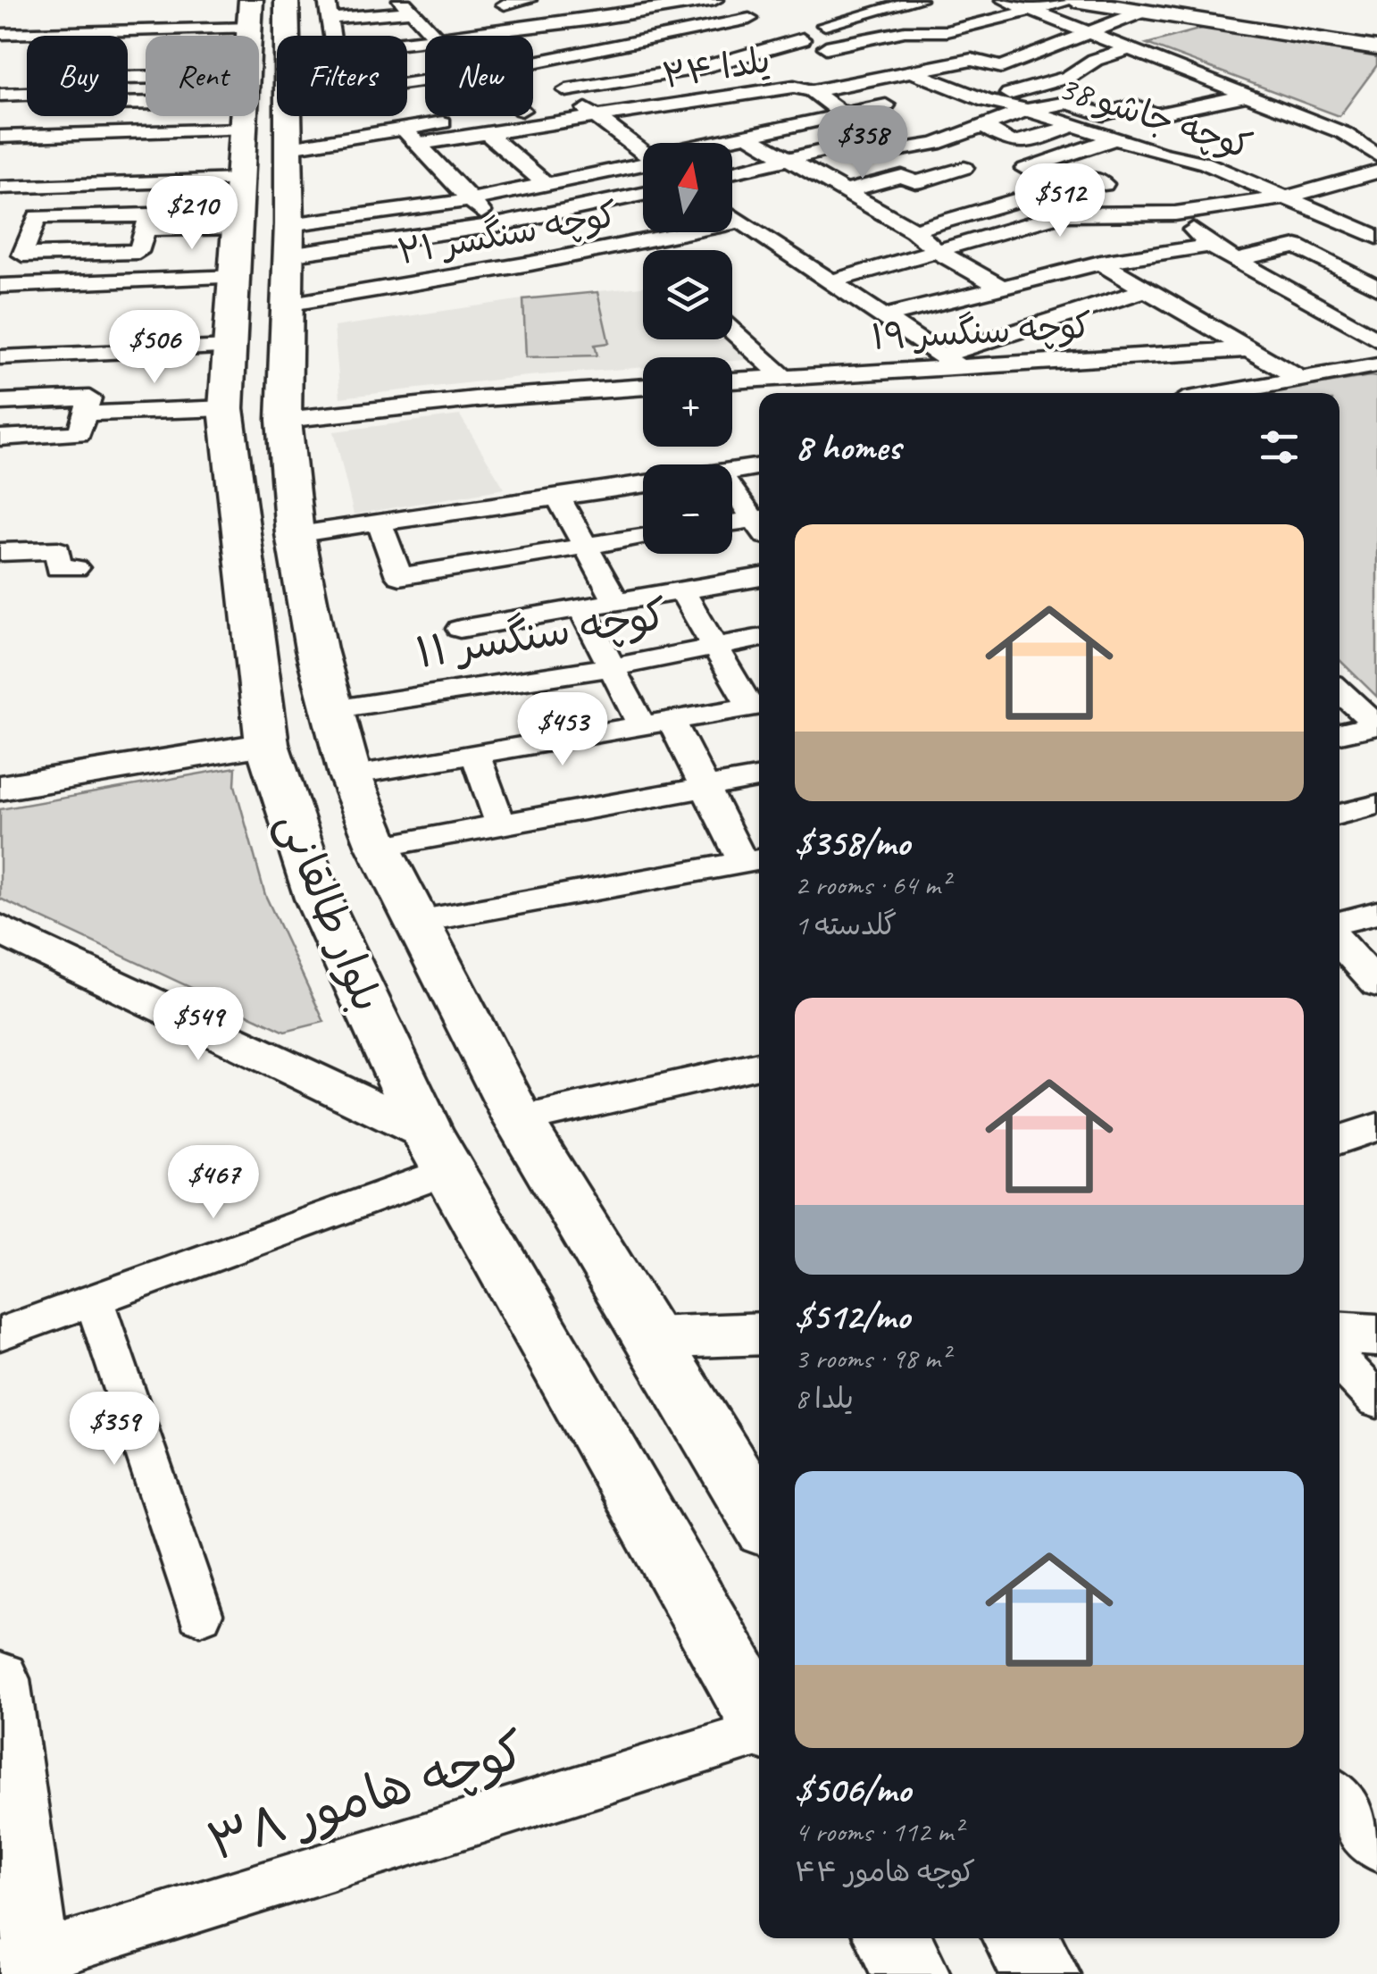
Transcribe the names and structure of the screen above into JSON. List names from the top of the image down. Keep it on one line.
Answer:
{"streets":{"main road":["بلوار طالقانی"],"street":["یلدا ۲۴","کوچه جاشو 38","کوچه سنگسر ۲۱","کوچه سنگسر ۱۹","کوچه سنگسر ۱۱","کوچه هامور ۳۸"]},"crossings":[["یلدا ۲۴","کوچه جاشو 38"],["کوچه سنگسر ۲۱","بلوار طالقانی"],["کوچه سنگسر ۱۱","بلوار طالقانی"]],"north":"top","page":{"chip":["Buy","Rent","Filters","New"],"price":["$358","$512","$210","$506","$453","$549","$467","$359"],"map_buttons":["+","−"],"heading":"8 homes","list":[{"name":"$358/mo","note":"2 rooms · 64 m² · گلدسته 1"},{"name":"$512/mo","note":"3 rooms · 98 m² · یلدا 8"},{"name":"$506/mo","note":"4 rooms · 112 m² · کوچه هامور ۴۴"}]}}
